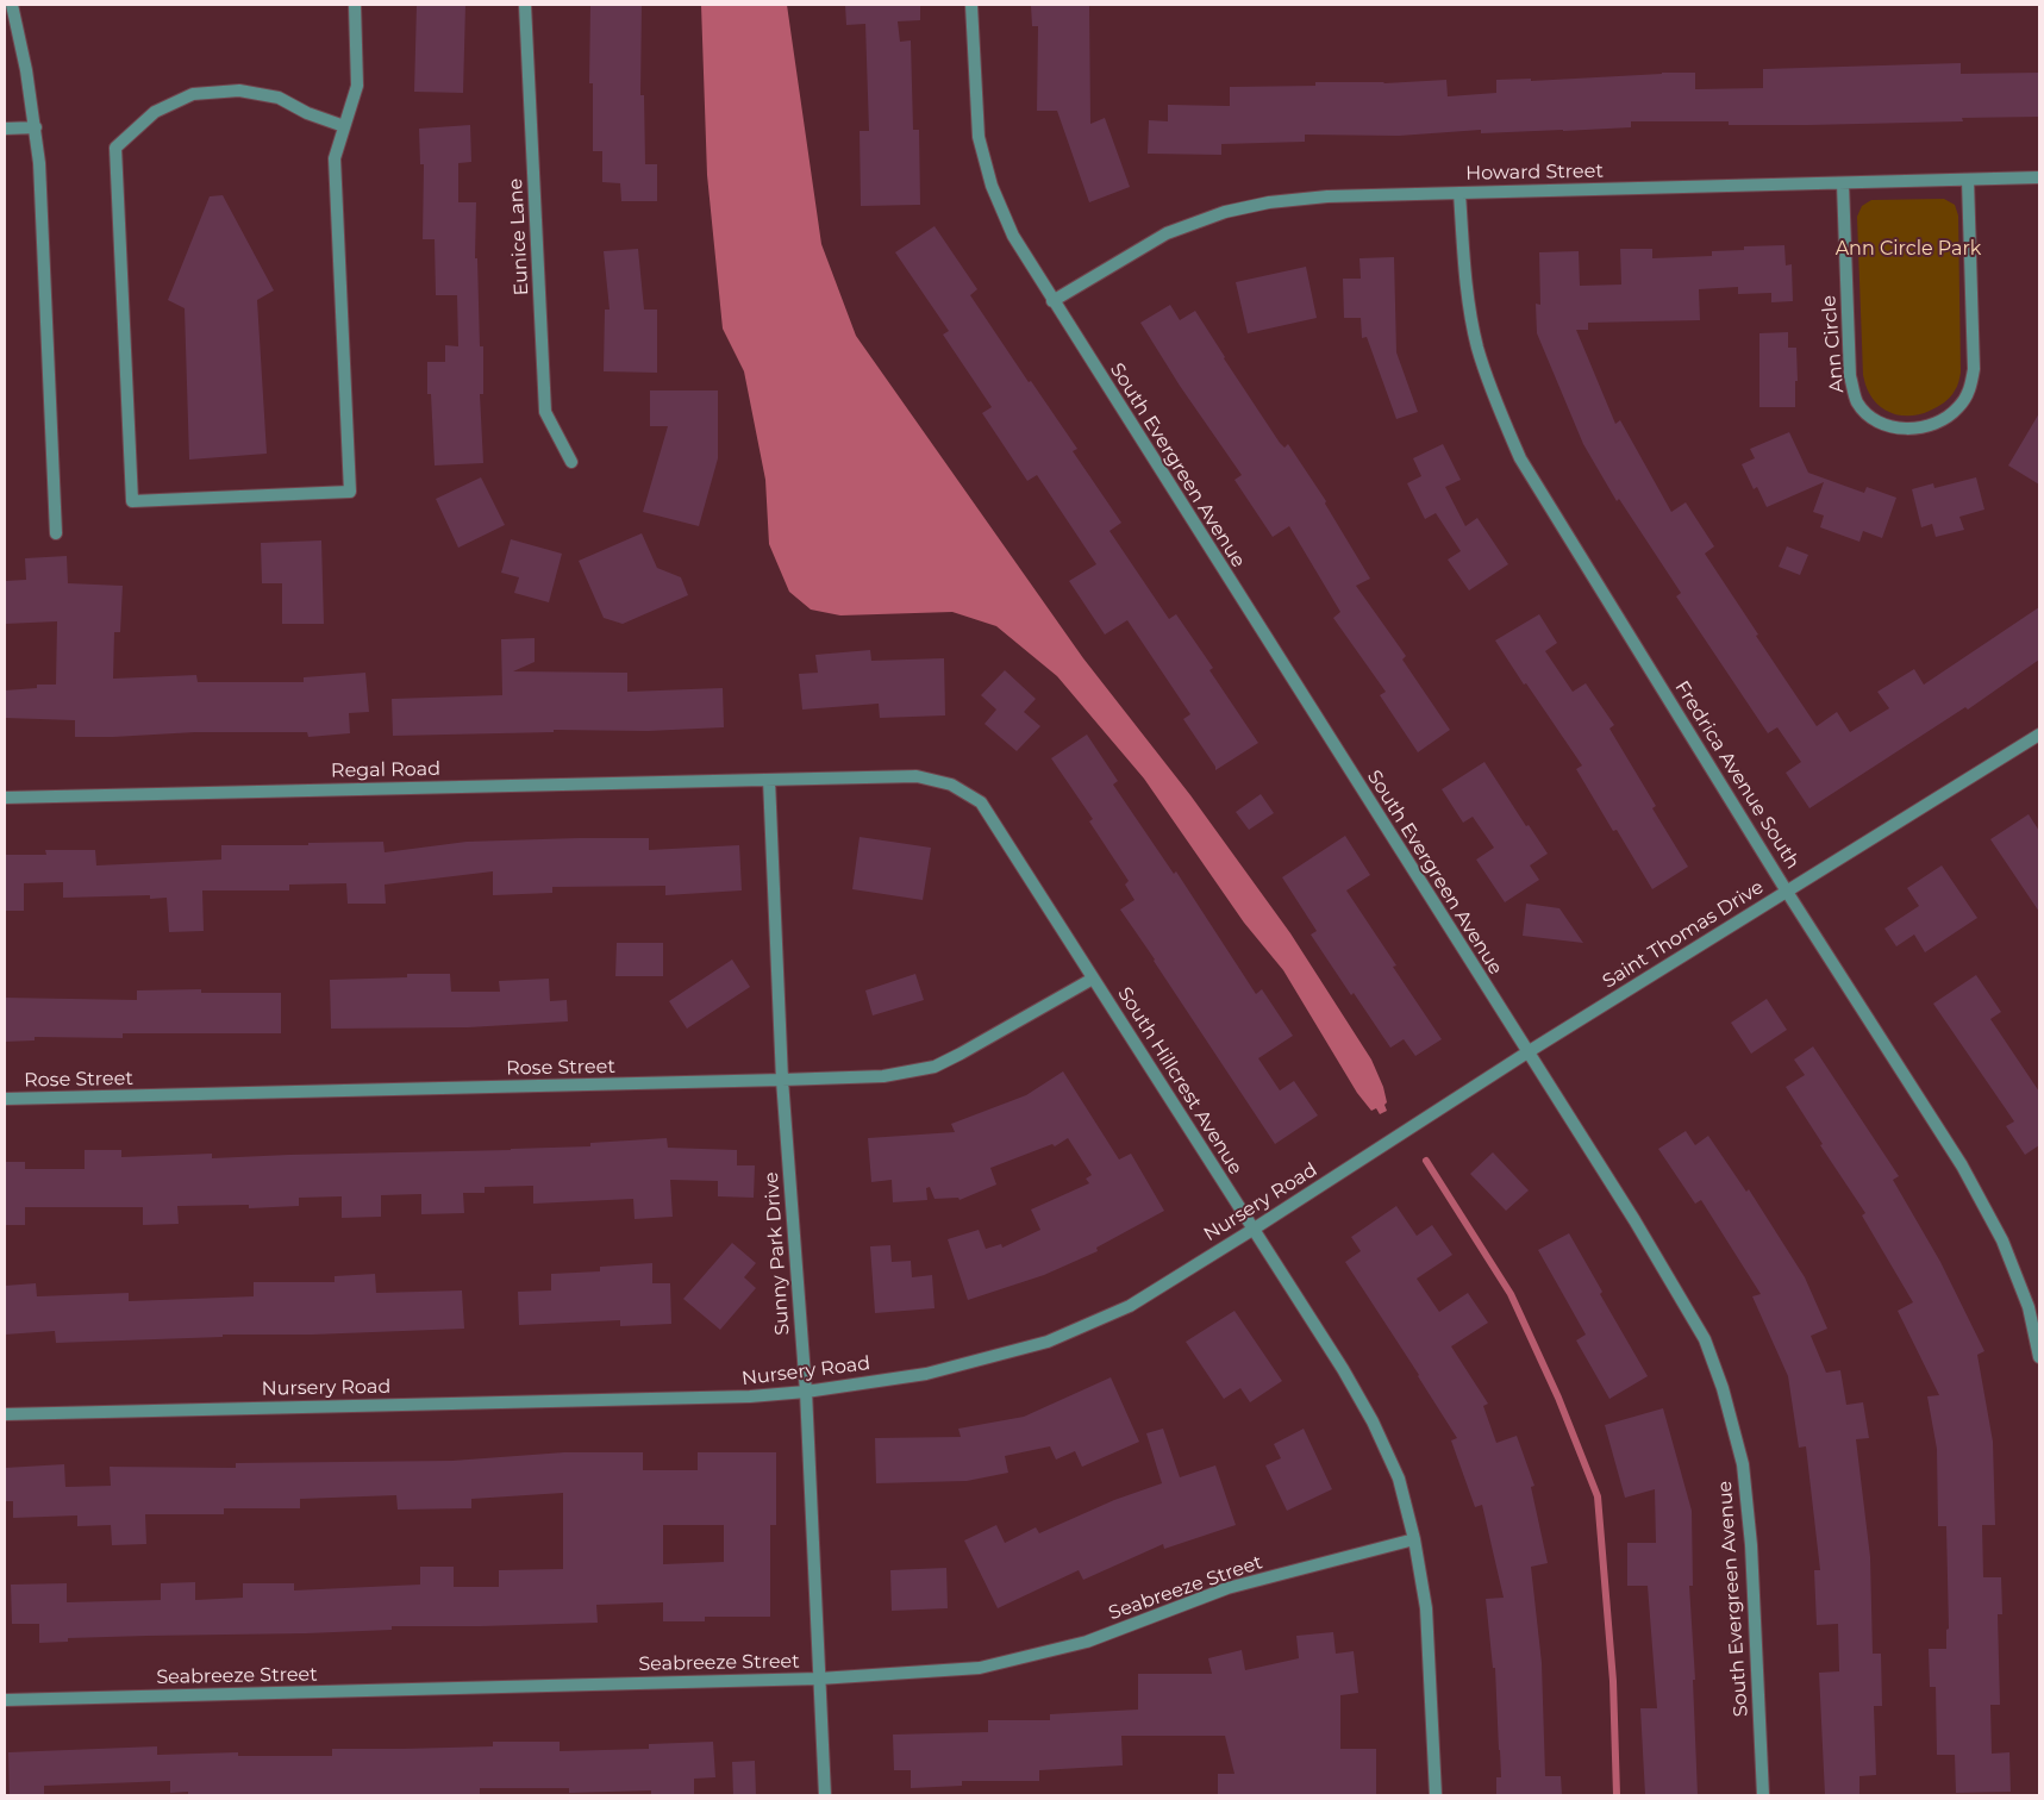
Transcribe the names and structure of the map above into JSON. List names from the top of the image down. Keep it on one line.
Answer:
{"streets":{"street":["Howard Street","Eunice Lane","Ann Circle","South Evergreen Avenue","Regal Road","Fredrica Avenue South","Saint Thomas Drive","Rose Street","South Hillcrest Avenue","Nursery Road","Sunny Park Drive","Seabreeze Street"]},"crossings":[["Howard Street","Ann Circle"],["Howard Street","South Evergreen Avenue"],["Howard Street","Fredrica Avenue South"],["South Evergreen Avenue","Saint Thomas Drive"],["South Evergreen Avenue","Nursery Road"],["Regal Road","South Hillcrest Avenue"],["Regal Road","Sunny Park Drive"],["Fredrica Avenue South","Saint Thomas Drive"],["Saint Thomas Drive","Nursery Road"],["Rose Street","South Hillcrest Avenue"],["Rose Street","Sunny Park Drive"],["South Hillcrest Avenue","Nursery Road"],["South Hillcrest Avenue","Sunny Park Drive"],["South Hillcrest Avenue","Seabreeze Street"],["Nursery Road","Sunny Park Drive"],["Sunny Park Drive","Seabreeze Street"]],"parks":["Ann Circle Park"]}
